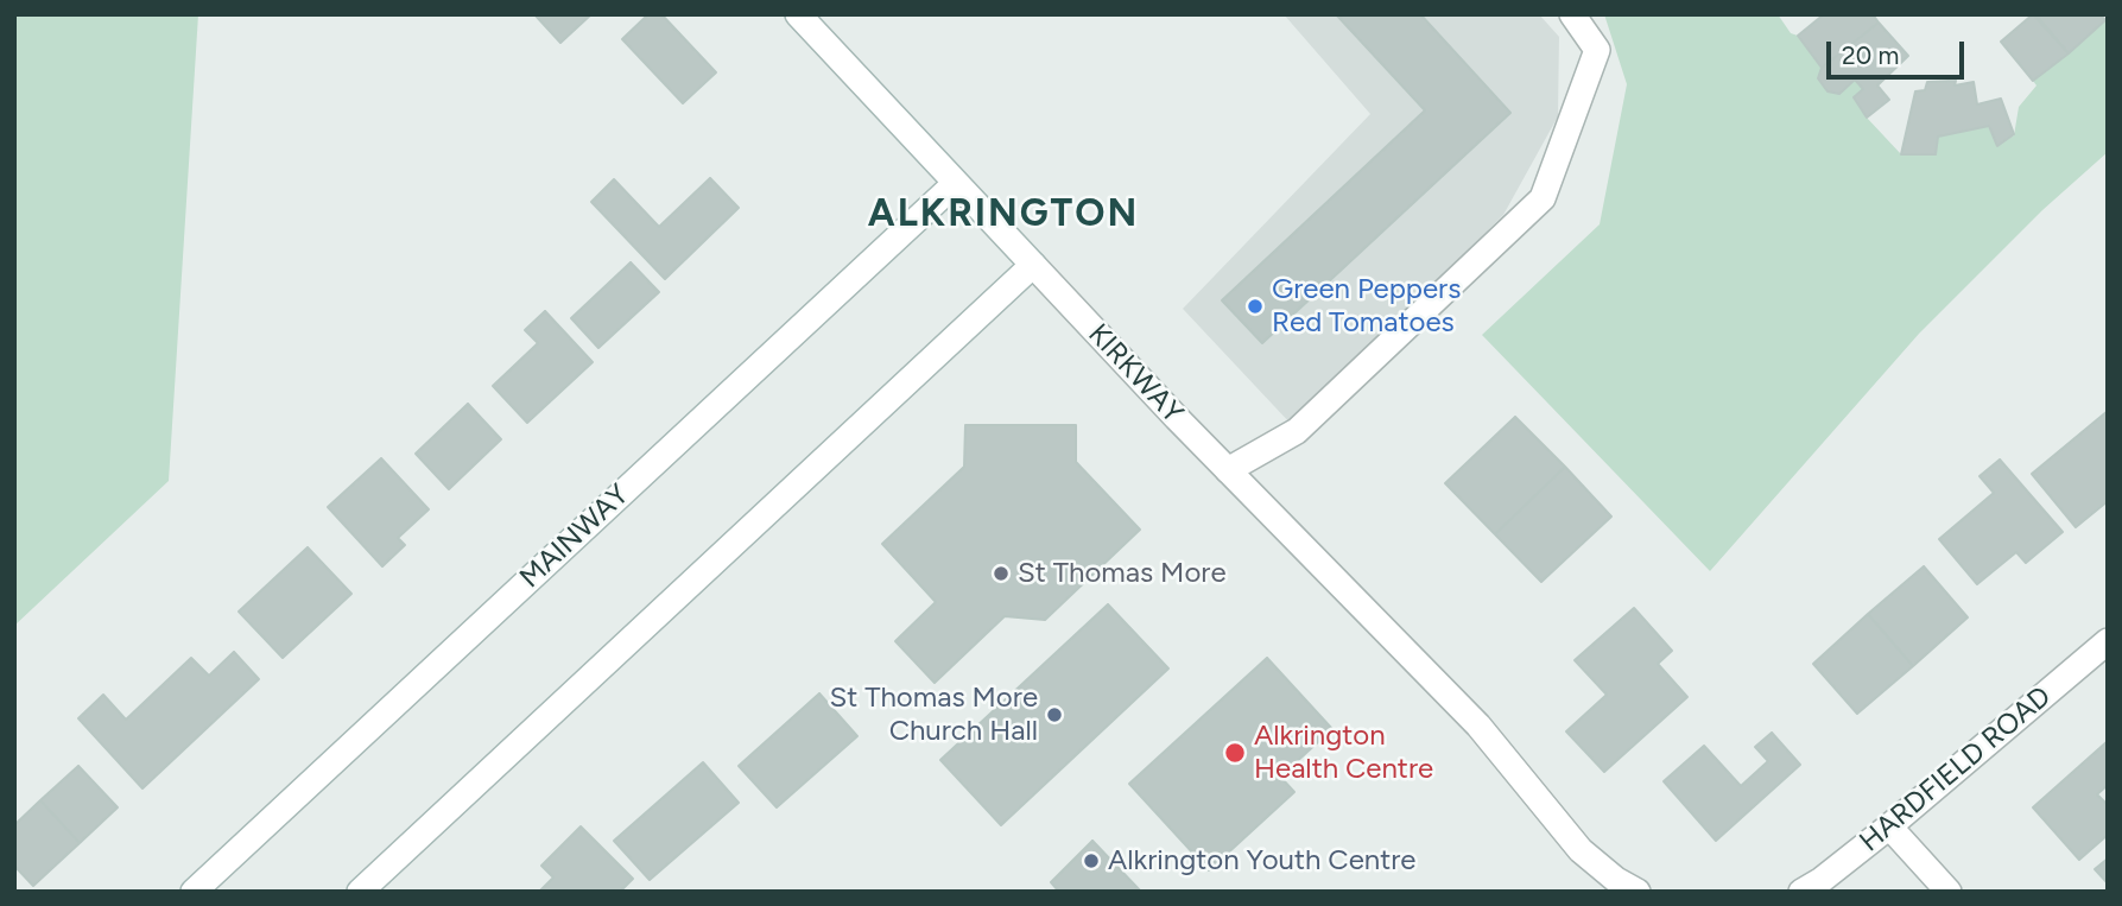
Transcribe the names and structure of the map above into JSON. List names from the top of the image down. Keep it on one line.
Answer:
{"streets":{"street":["KIRKWAY","MAINWAY","HARDFIELD ROAD"]},"crossings":[["KIRKWAY","MAINWAY"]],"districts":["ALKRINGTON"],"places":["Green Peppers Red Tomatoes","St Thomas More","St Thomas More Church Hall","Alkrington Health Centre","Alkrington Youth Centre"],"scale_bar":"20 m"}
